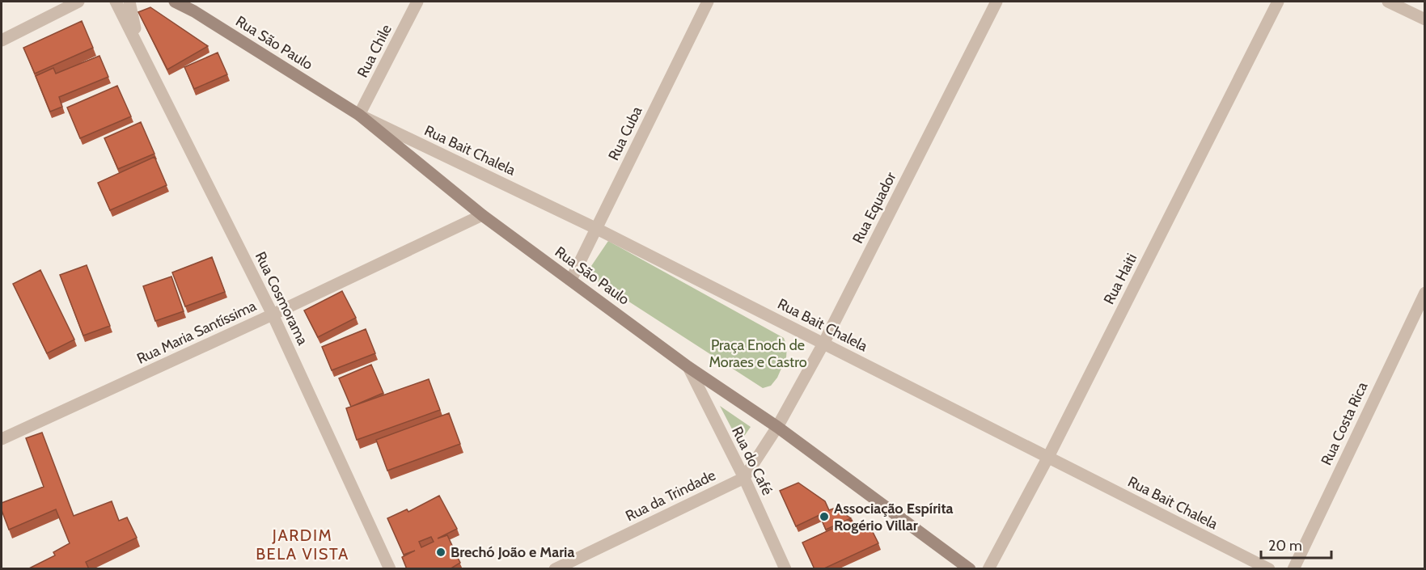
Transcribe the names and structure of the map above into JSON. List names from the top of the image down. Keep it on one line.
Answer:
{"streets":{"main road":["Rua São Paulo"],"street":["Rua Chile","Rua Cuba","Rua Bait Chalela","Rua Equador","Rua Haiti","Rua Cosmorama","Rua Maria Santíssima","Rua Costa Rica","Rua do Café","Rua da Trindade"]},"crossings":[["Rua São Paulo","Rua Chile"],["Rua São Paulo","Rua Cuba"],["Rua São Paulo","Rua Bait Chalela"],["Rua São Paulo","Rua Equador"],["Rua São Paulo","Rua Maria Santíssima"],["Rua São Paulo","Rua do Café"],["Rua Chile","Rua Bait Chalela"],["Rua Cuba","Rua Bait Chalela"],["Rua Bait Chalela","Rua Equador"],["Rua Bait Chalela","Rua Haiti"],["Rua Cosmorama","Rua Maria Santíssima"],["Rua do Café","Rua da Trindade"]],"districts":["JARDIM BELA VISTA"],"parks":["Praça Enoch de Moraes e Castro"],"places":["Associação Espírita Rogério Villar","Brechó João e Maria"],"scale_bar":"20 m"}
